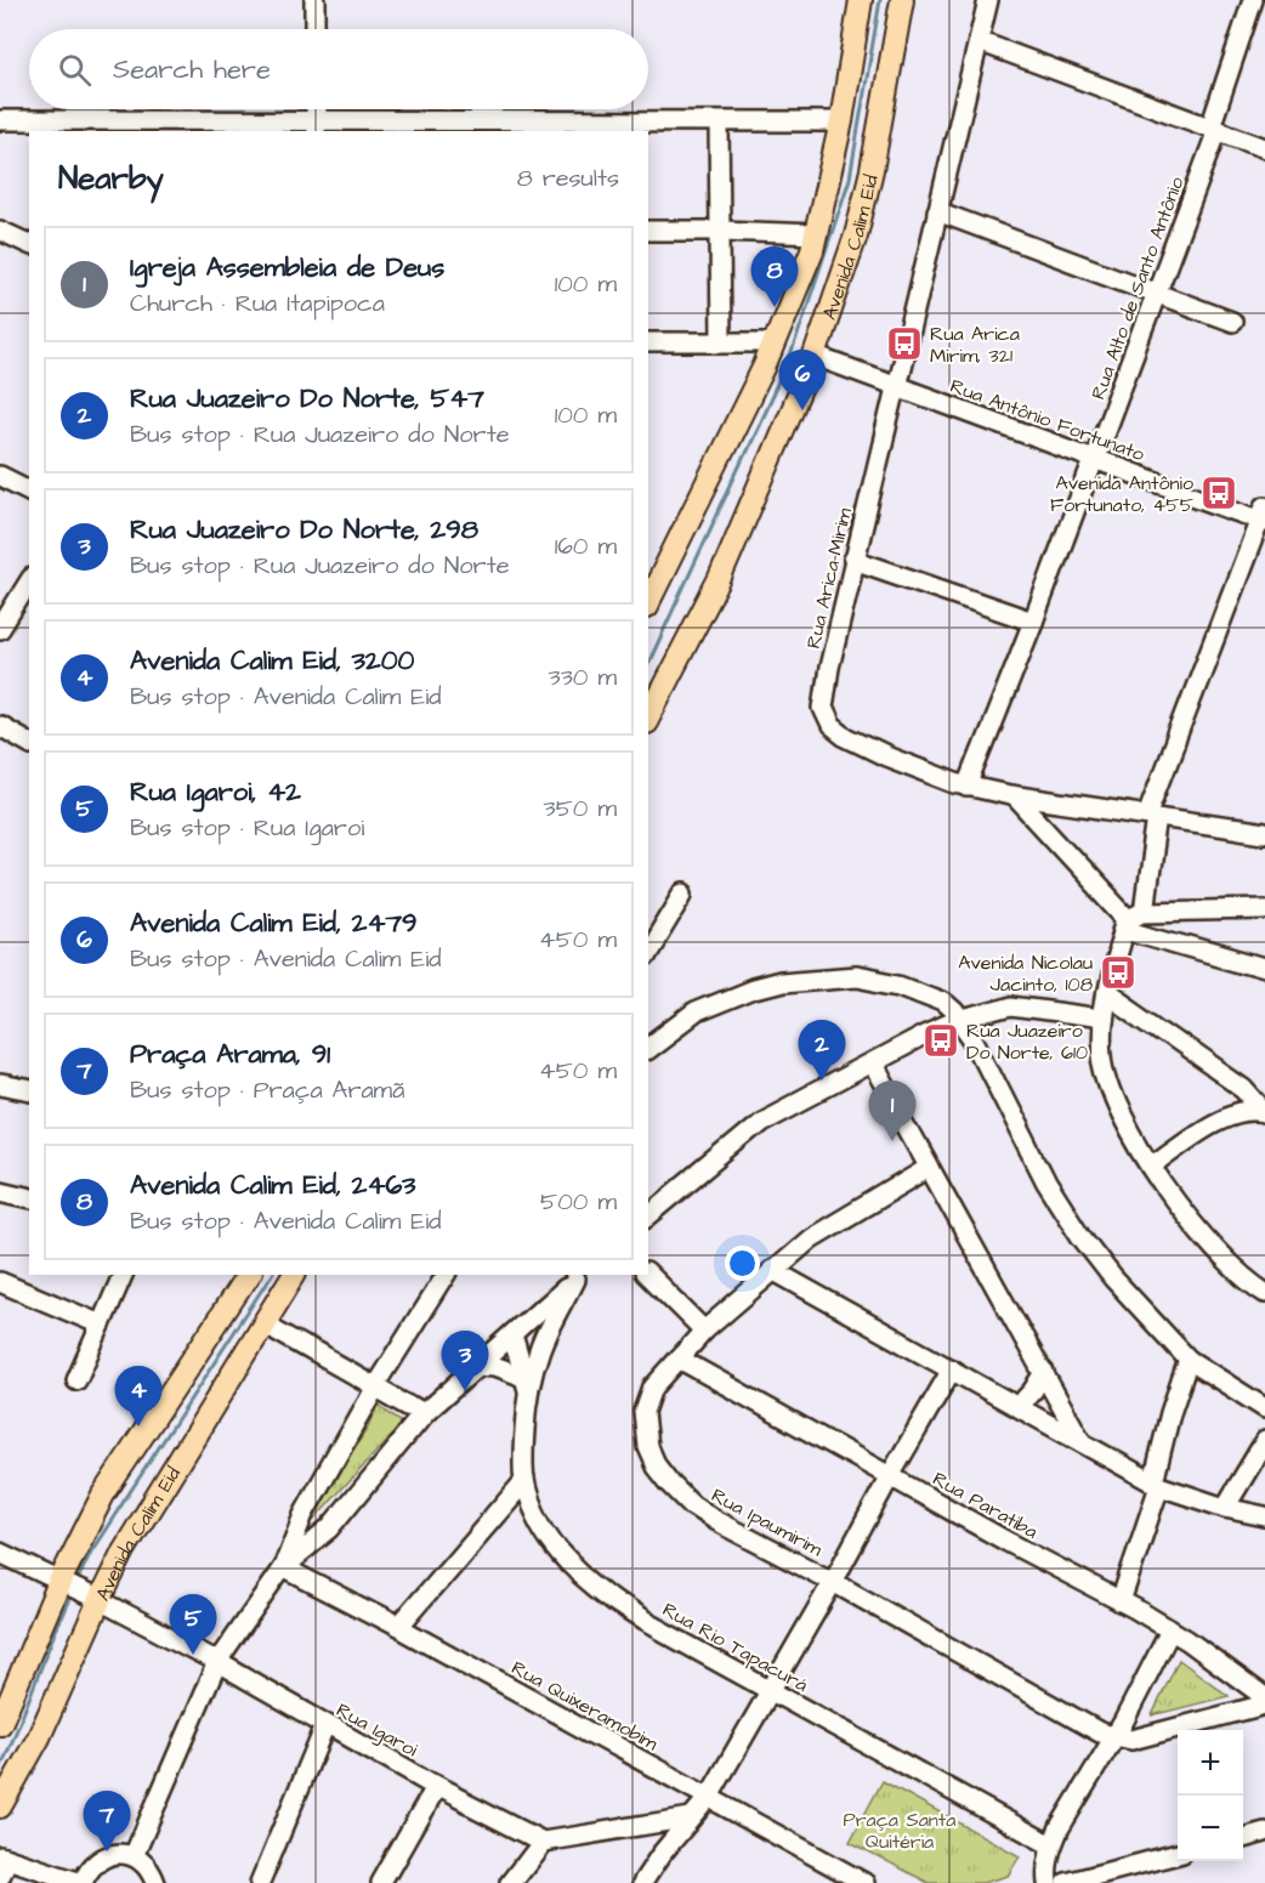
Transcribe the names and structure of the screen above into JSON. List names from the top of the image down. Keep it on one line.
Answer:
{"streets":{"main road":["Avenida Calim Eid"],"street":["Rua Alto de Santo Antônio","Rua Antônio Fortunato","Rua Arica-Mirim","Rua Paratiba","Rua Ipaumirim","Rua Rio Tapacurá","Rua Quixeramobim","Rua Igaroi"]},"crossings":[["Avenida Calim Eid","Rua Antônio Fortunato"],["Avenida Calim Eid","Rua Igaroi"],["Rua Alto de Santo Antônio","Rua Antônio Fortunato"],["Rua Alto de Santo Antônio","Rua Arica-Mirim"],["Rua Antônio Fortunato","Rua Arica-Mirim"],["Rua Paratiba","Rua Ipaumirim"]],"parks":["Praça Santa Quitéria"],"places":{"bus stop":["Rua Arica Mirim, 321","Avenida Antônio Fortunato, 455","Avenida Nicolau Jacinto, 108","Rua Juazeiro Do Norte, 610"]},"page":{"search":"Search here","heading":["Nearby","8 results"],"list":[{"mark":"1","name":"Igreja Assembleia de Deus","note":"Church · Rua Itapipoca","value":"100 m"},{"mark":"2","name":"Rua Juazeiro Do Norte, 547","note":"Bus stop · Rua Juazeiro do Norte","value":"100 m"},{"mark":"3","name":"Rua Juazeiro Do Norte, 298","note":"Bus stop · Rua Juazeiro do Norte","value":"160 m"},{"mark":"4","name":"Avenida Calim Eid, 3200","note":"Bus stop · Avenida Calim Eid","value":"330 m"},{"mark":"5","name":"Rua Igaroi, 42","note":"Bus stop · Rua Igaroi","value":"350 m"},{"mark":"6","name":"Avenida Calim Eid, 2479","note":"Bus stop · Avenida Calim Eid","value":"450 m"},{"mark":"7","name":"Praça Arama, 91","note":"Bus stop · Praça Aramã","value":"450 m"},{"mark":"8","name":"Avenida Calim Eid, 2463","note":"Bus stop · Avenida Calim Eid","value":"500 m"}],"pins":["8","6","2","1","3","4","5","7"],"map_buttons":["+","−"]}}
